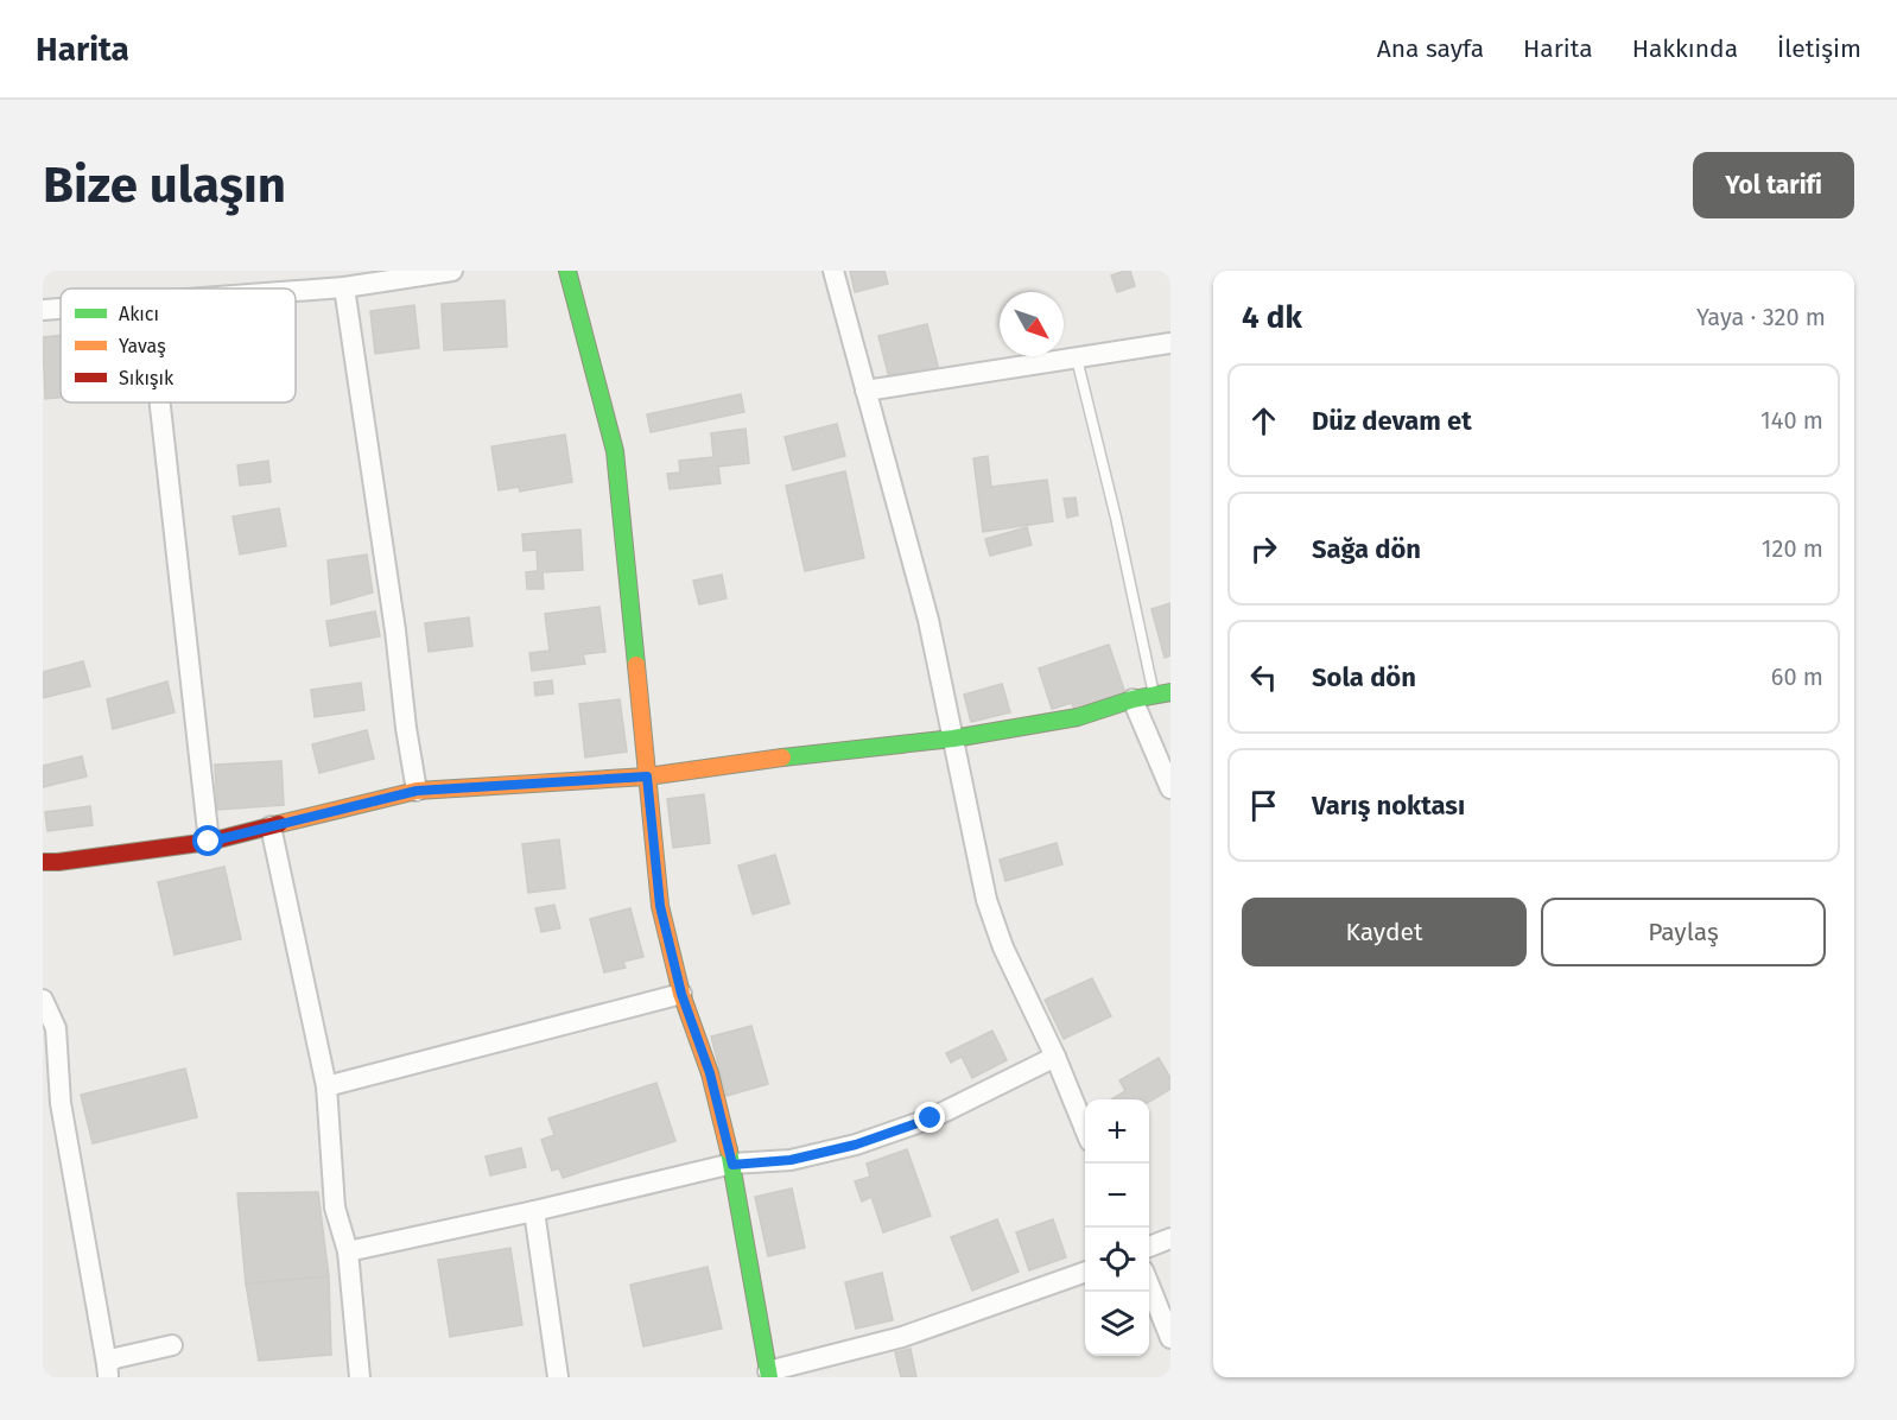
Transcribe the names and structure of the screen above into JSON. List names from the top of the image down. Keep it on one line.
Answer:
{"legend":["Akıcı","Yavaş","Sıkışık"],"north":"bottom right","page":{"header":"Harita","nav":["Ana sayfa","Harita","Hakkında","İletişim"],"buttons":["Yol tarifi",["Kaydet","Paylaş"]],"title":"Bize ulaşın","heading":["4 dk","Yaya · 320 m"],"list":[["Düz devam et","140 m"],["Sağa dön","120 m"],["Sola dön","60 m"],"Varış noktası"],"map_buttons":["+","−"]}}
